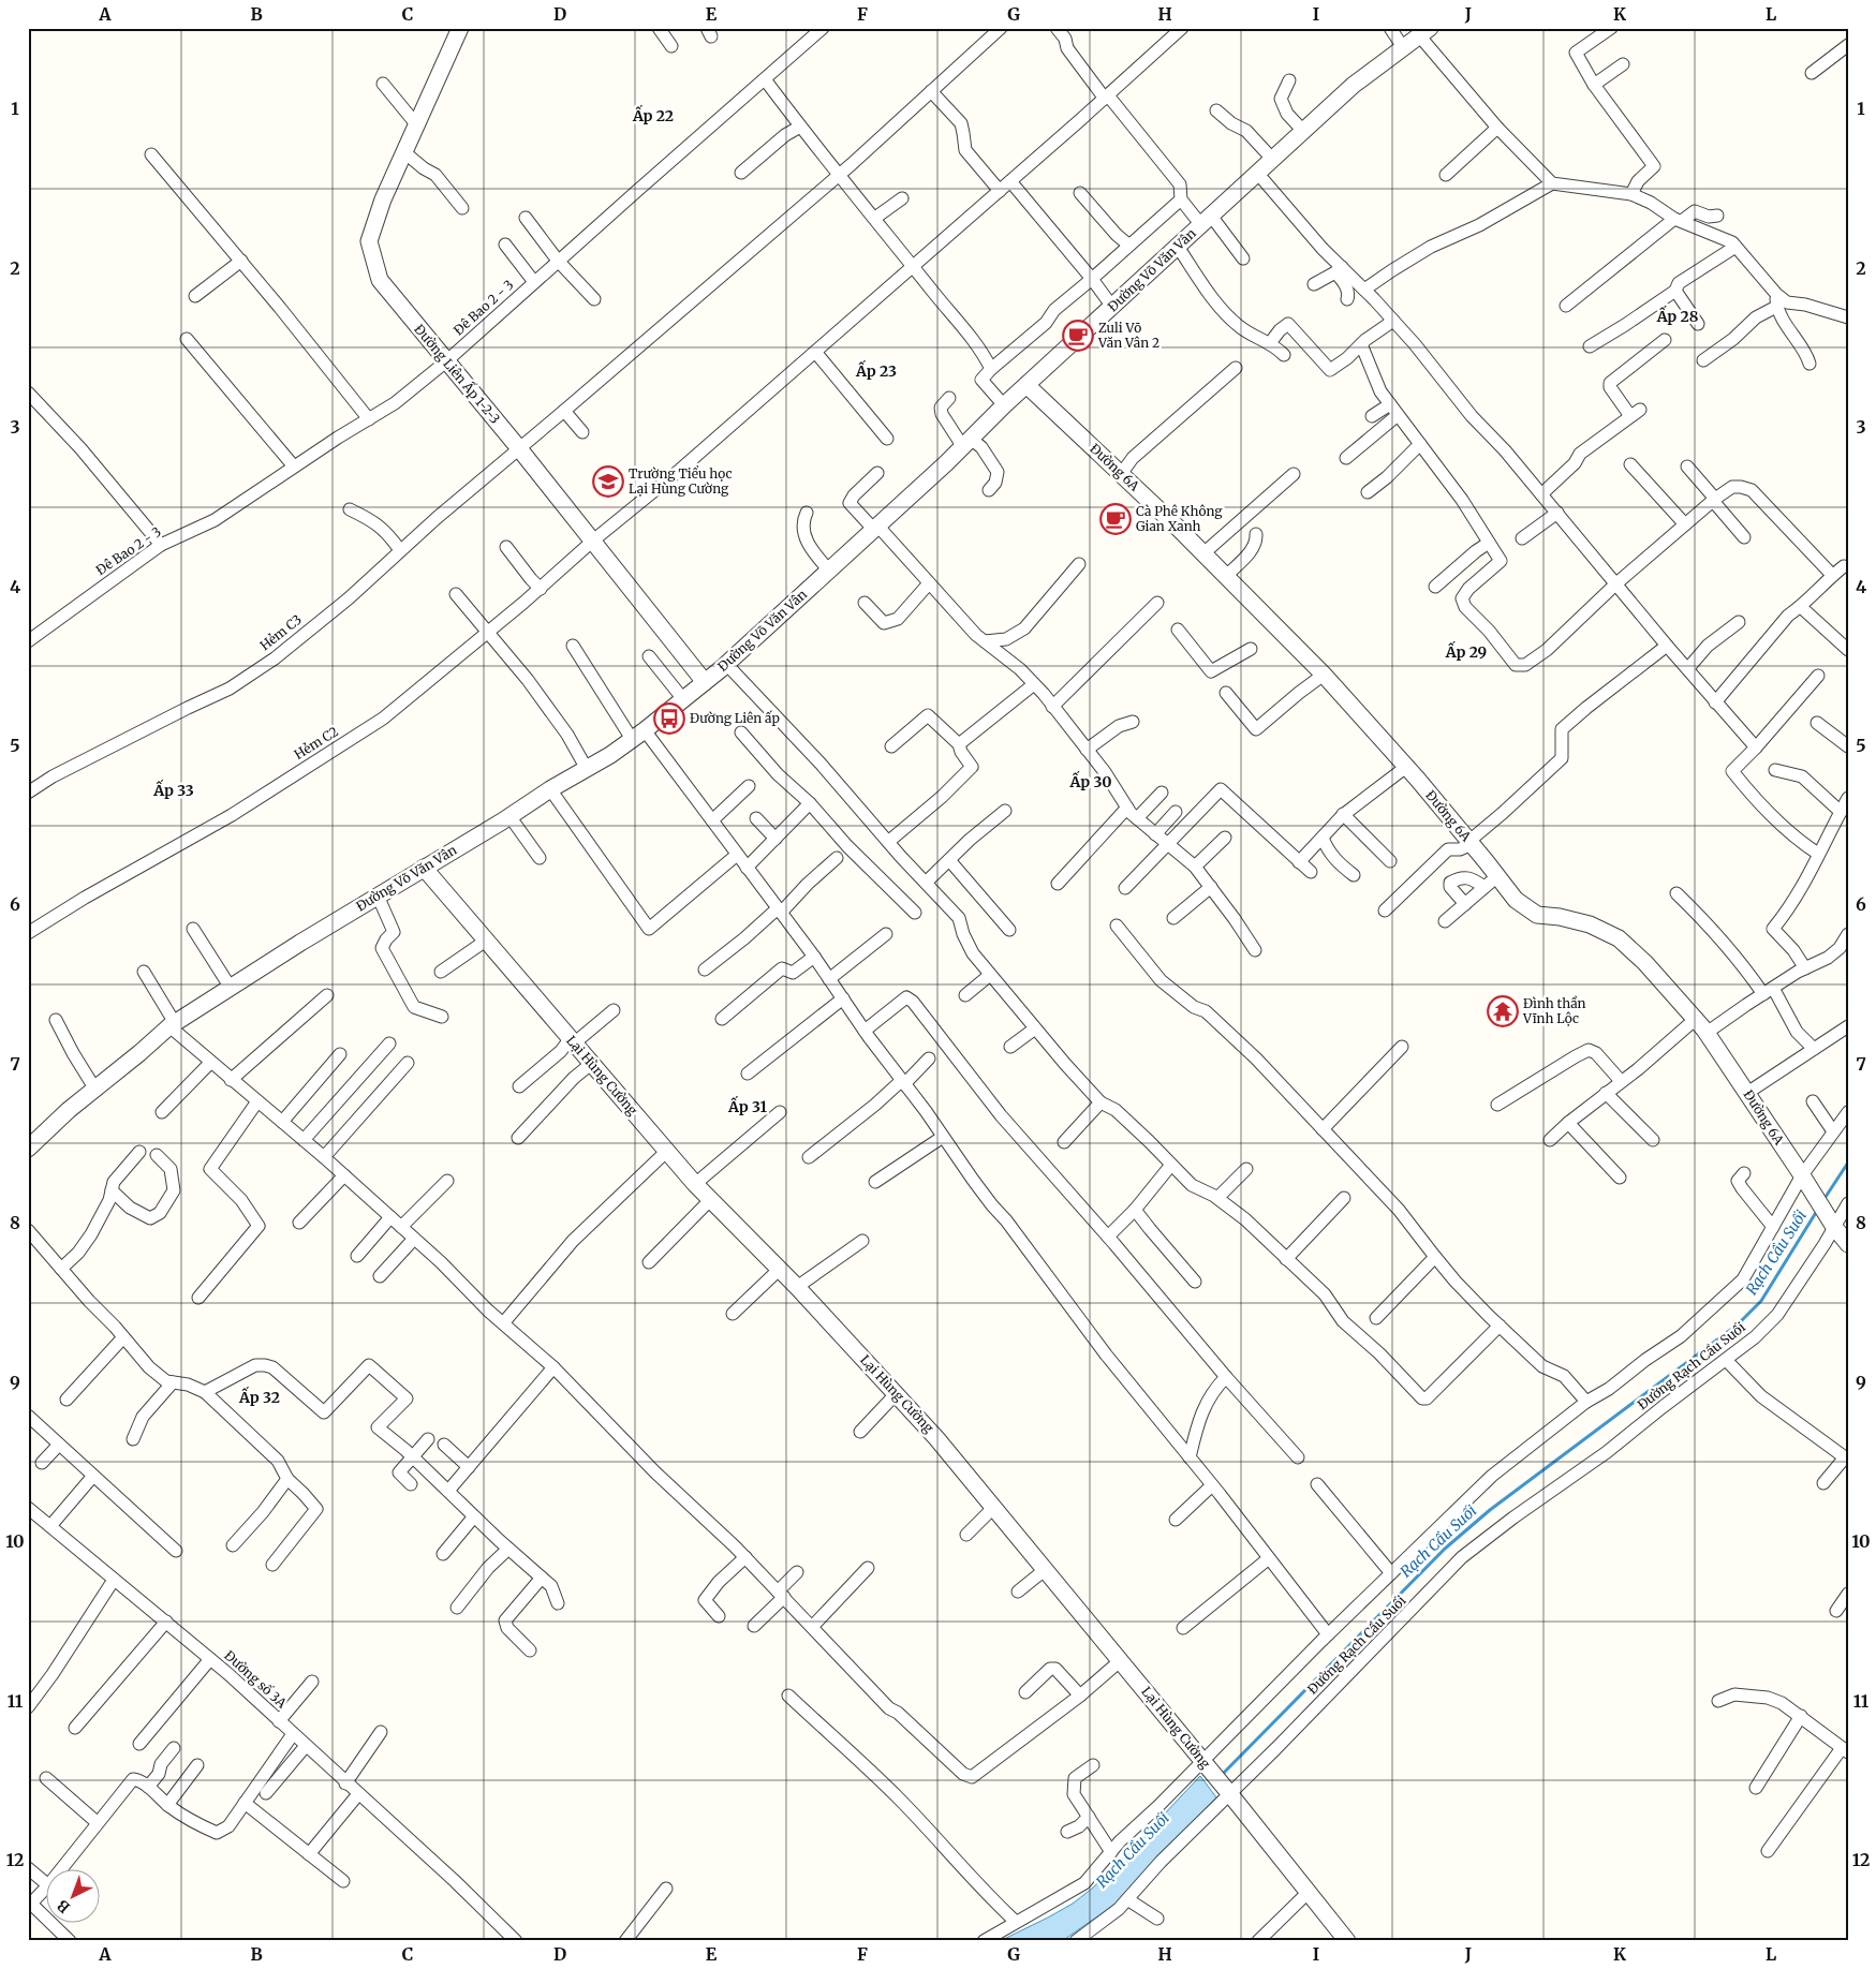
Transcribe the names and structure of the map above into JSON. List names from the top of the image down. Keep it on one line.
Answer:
{"streets":{"street":["Đường Võ Văn Vân","Đê Bao 2 - 3","Đường Liên Ấp 1-2-3","Đường 6A","Hẻm C3","Hẻm C2","Lại Hùng Cường","Đường Rạch Cầu Suối","Đường số 3A"]},"crossings":[["Đường Võ Văn Vân","Đường Liên Ấp 1-2-3"],["Đường Võ Văn Vân","Đường 6A"],["Đường Võ Văn Vân","Lại Hùng Cường"],["Đê Bao 2 - 3","Đường Liên Ấp 1-2-3"],["Đường Liên Ấp 1-2-3","Hẻm C3"],["Đường Liên Ấp 1-2-3","Hẻm C2"],["Đường 6A","Đường Rạch Cầu Suối"],["Lại Hùng Cường","Đường Rạch Cầu Suối"]],"districts":["Ấp 22","Ấp 28","Ấp 23","Ấp 29","Ấp 30","Ấp 33","Ấp 31","Ấp 32"],"water":["Rạch Cầu Suối"],"places":{"cafe":["Zuli Võ Văn Vân 2","Cà Phê Không Gian Xanh"],"school or university":["Trường Tiểu học Lại Hùng Cường"],"bus stop":["Đường Liên ấp"],"temple":["Đình thần Vĩnh Lộc"]},"north":"bottom left","grid":{"columns":["A","B","C","D","E","F","G","H","I","J","K","L"],"rows":["1","2","3","4","5","6","7","8","9","10","11","12"]}}
